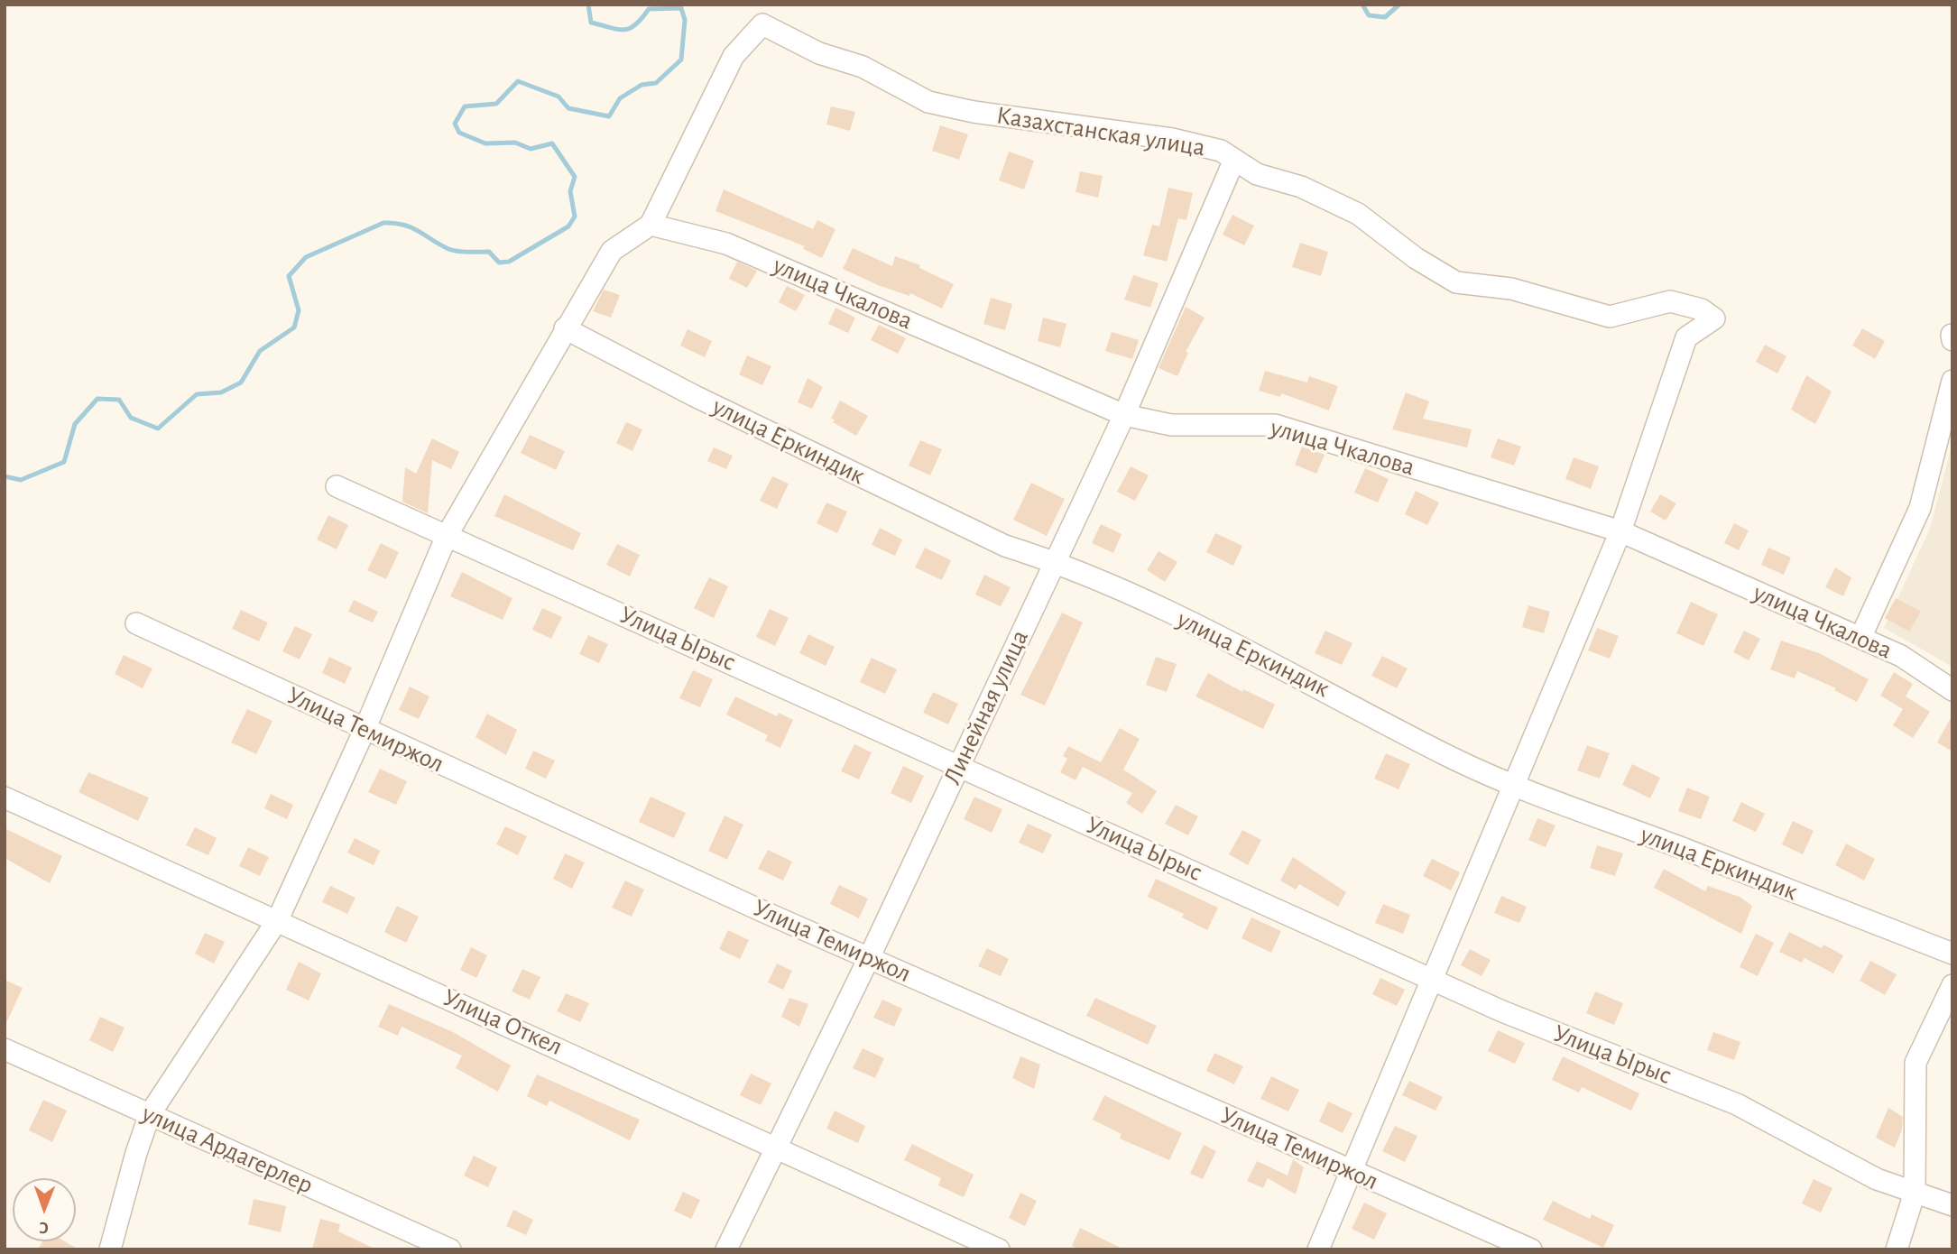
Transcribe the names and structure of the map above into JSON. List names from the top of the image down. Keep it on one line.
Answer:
{"streets":{"street":["Казахстанская улица","улица Чкалова","улица Еркиндик","Улица Ырыс","Линейная улица","Улица Темиржол","Улица Откел","улица Ардагерлер"]},"crossings":[["Казахстанская улица","улица Чкалова"],["Казахстанская улица","Линейная улица"],["улица Чкалова","Линейная улица"],["улица Еркиндик","Линейная улица"],["Улица Ырыс","Линейная улица"],["Линейная улица","Улица Темиржол"],["Линейная улица","Улица Откел"]],"north":"bottom"}
